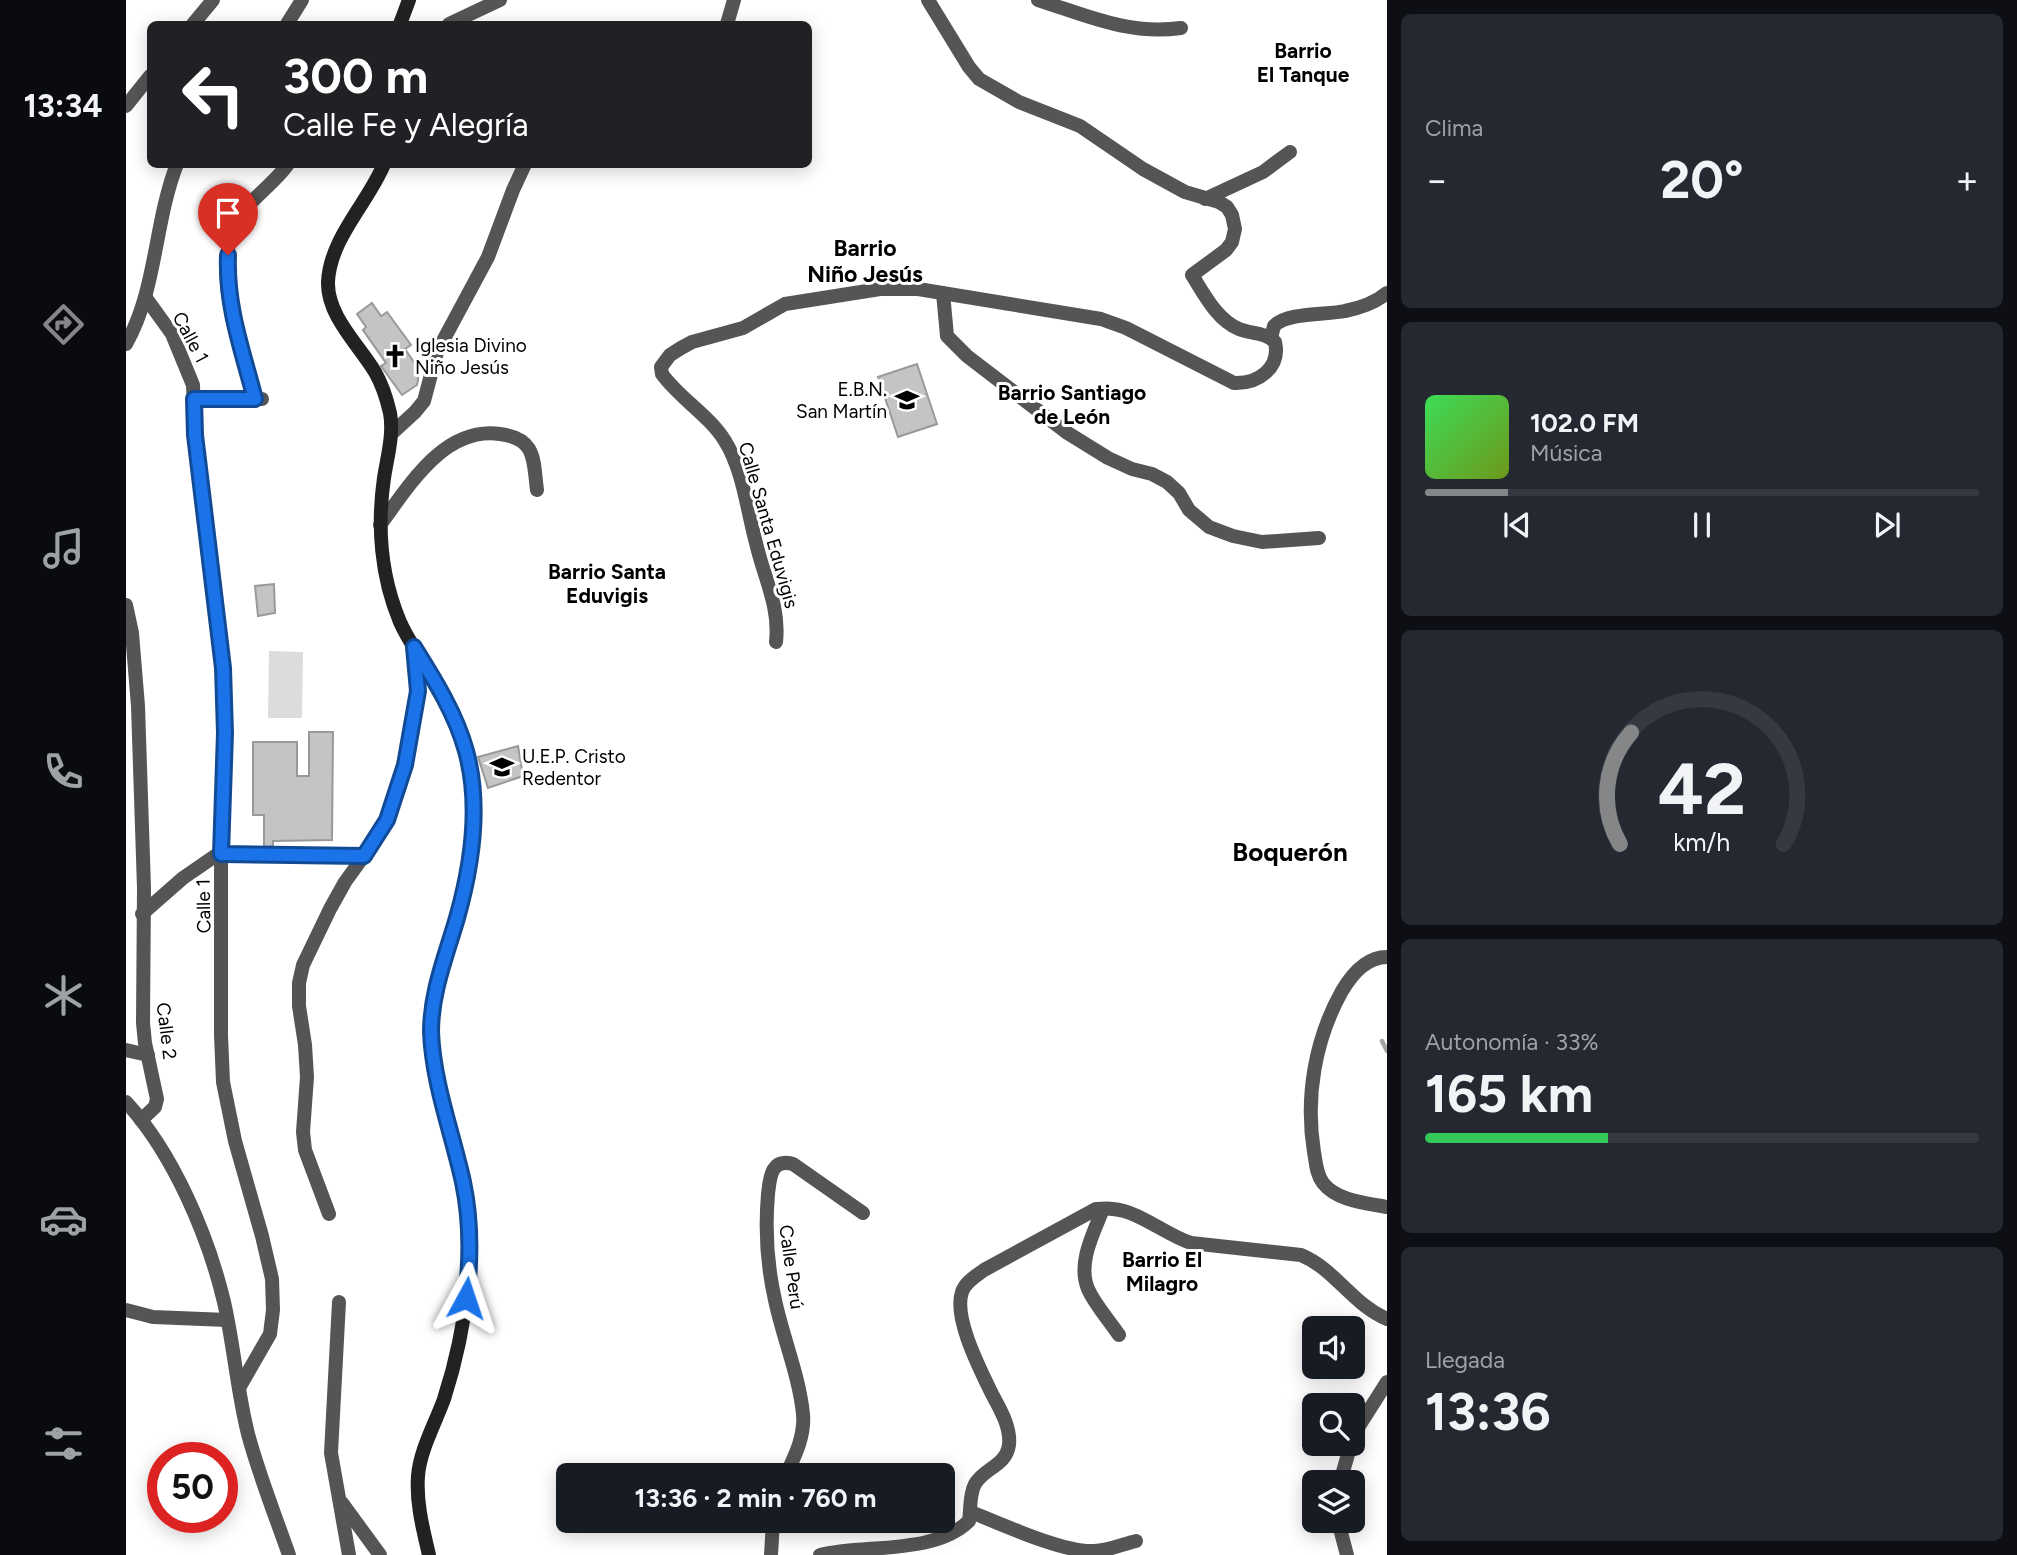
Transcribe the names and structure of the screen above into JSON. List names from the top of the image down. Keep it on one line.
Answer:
{"streets":{"street":["Calle 1","Calle Santa Eduvigis","Calle 2","Calle Perú"]},"districts":["Barrio El Tanque","Barrio Niño Jesús","Barrio Santiago de León","Barrio Santa Eduvigis","Boquerón","Barrio El Milagro"],"places":{"church":["Iglesia Divino Niño Jesús"],"school or university":["E.B.N. San Martín","U.E.P. Cristo Redentor"]},"page":{"tabs":"13:34","tile":["Clima",["Autonomía · 33%","165 km"],["Llegada","13:36"]],"turn":["300 m","Calle Fe y Alegría"],"heat":["−","20°","+"],"song":["102.0 FM","Música"],"limit":"50","trip":"13:36 · 2 min · 760 m","gauge":["42","km/h"]}}
